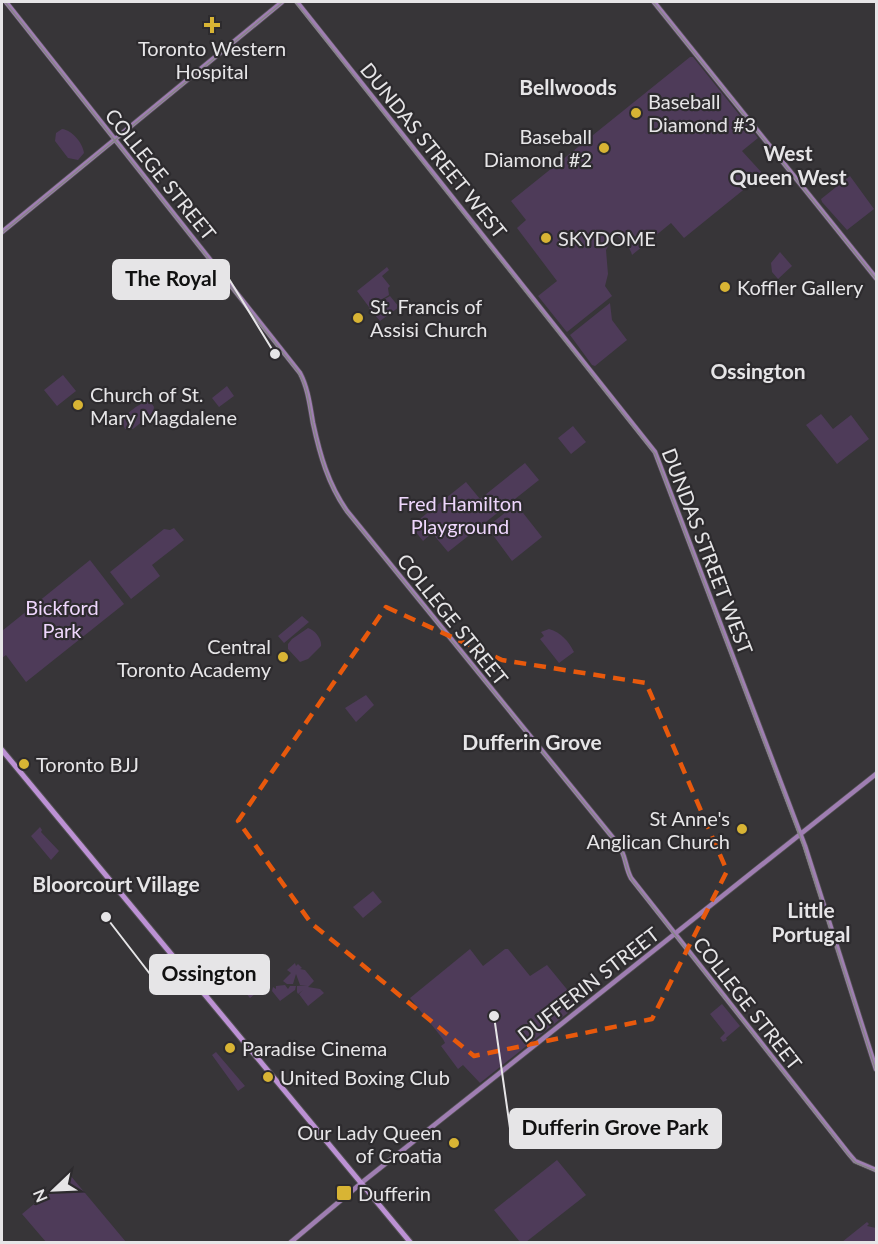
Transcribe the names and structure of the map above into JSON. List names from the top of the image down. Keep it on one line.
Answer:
{"streets":{"main road":["DUNDAS STREET WEST","COLLEGE STREET","DUFFERIN STREET"]},"crossings":[["DUNDAS STREET WEST","DUFFERIN STREET"],["COLLEGE STREET","DUFFERIN STREET"]],"districts":["Bellwoods","West Queen West","Ossington","Dufferin Grove","Bloorcourt Village","Little Portugal"],"parks":["Fred Hamilton Playground","Bickford Park"],"places":{"health":["Toronto Western Hospital"],"other":["Baseball Diamond #3","Baseball Diamond #2","SKYDOME","Koffler Gallery","St. Francis of Assisi Church","The Royal","Church of St. Mary Magdalene","Central Toronto Academy","Toronto BJJ","St Anne's Anglican Church","Ossington","Dufferin Grove Park","Paradise Cinema","United Boxing Club","Our Lady Queen of Croatia"],"transit":["Dufferin"]},"north":"bottom left"}
